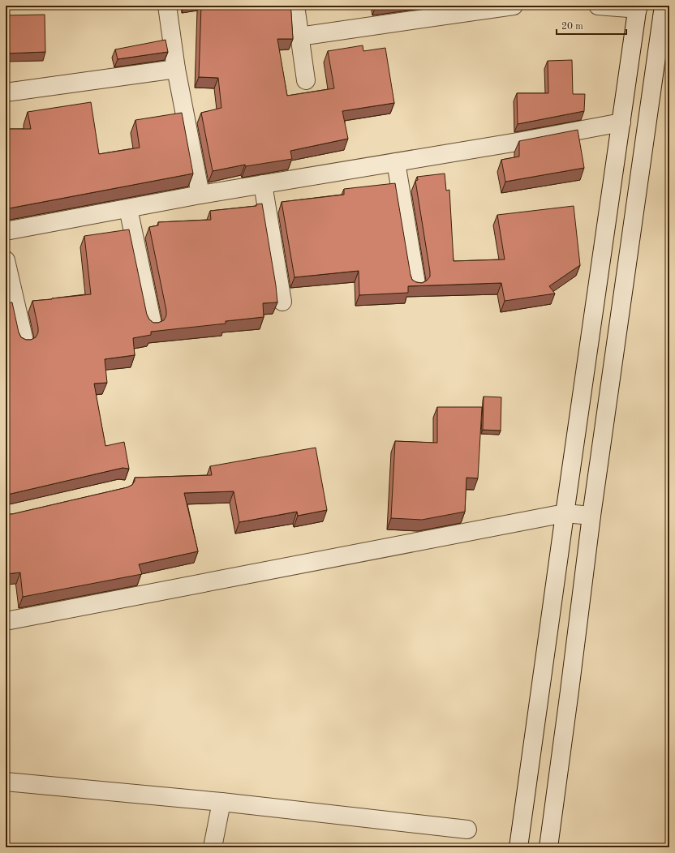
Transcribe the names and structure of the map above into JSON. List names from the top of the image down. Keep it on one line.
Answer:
{"scale_bar":"20 m"}
